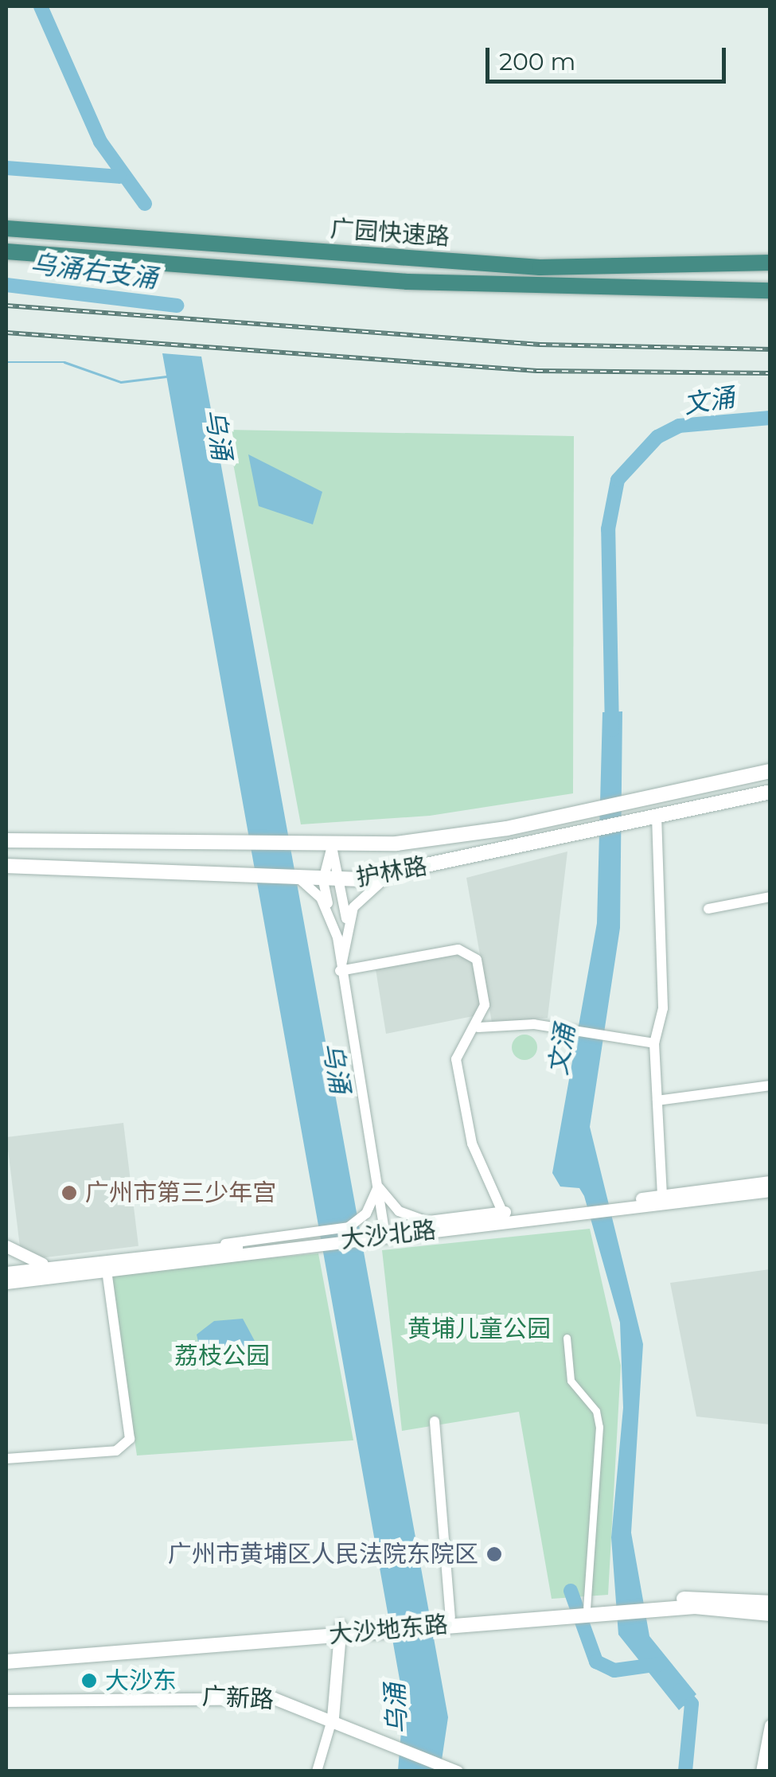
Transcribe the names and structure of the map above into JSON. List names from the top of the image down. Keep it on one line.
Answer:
{"streets":{"highway":["广园快速路"],"main road":["护林路","大沙地东路"],"street":["大沙北路","广新路"]},"water":["乌涌右支涌","文涌","乌涌"],"parks":["黄埔儿童公园","荔枝公园"],"places":["广州市第三少年宫","广州市黄埔区人民法院东院区","大沙东"],"scale_bar":"200 m"}
